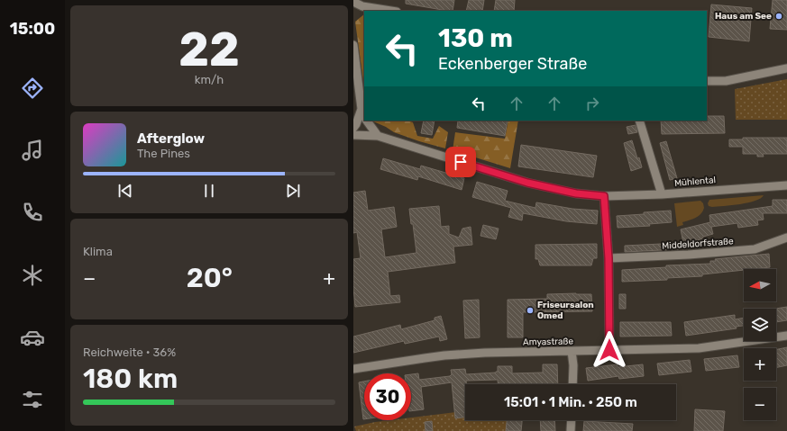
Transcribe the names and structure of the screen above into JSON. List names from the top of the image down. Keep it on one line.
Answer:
{"streets":{"street":["Mühlental","Middeldorfstraße","Amyastraße"]},"places":["Haus am See","Friseursalon Omed"],"north":"left","page":{"tabs":"15:00","tile":[["22","km/h"],"Klima",["Reichweite · 36%","180 km"]],"turn":["130 m","Eckenberger Straße"],"song":["Afterglow","The Pines"],"heat":["−","20°","+"],"map_buttons":["+","−"],"limit":"30","trip":"15:01 · 1 Min. · 250 m"}}
